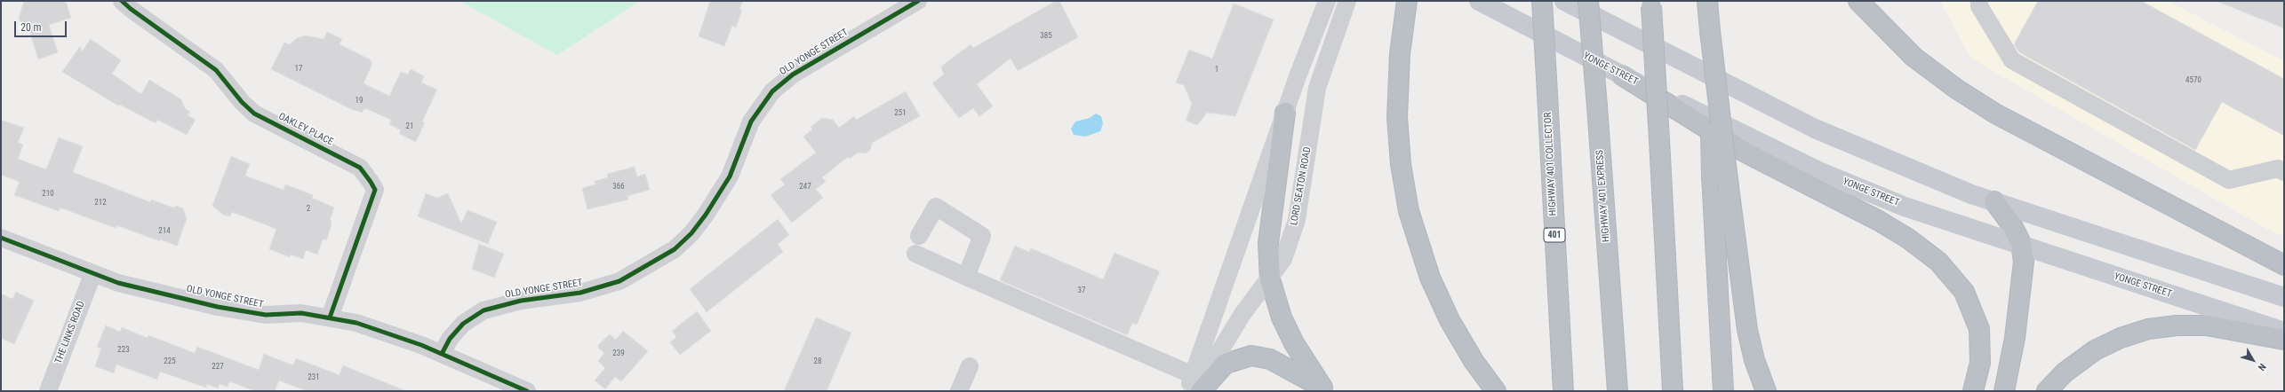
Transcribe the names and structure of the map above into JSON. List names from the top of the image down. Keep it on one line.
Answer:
{"streets":{"highway":["HIGHWAY 401 COLLECTOR","HIGHWAY 401 EXPRESS","401"],"main road":["YONGE STREET"],"street":["OLD YONGE STREET","OAKLEY PLACE","LORD SEATON ROAD","THE LINKS ROAD"]},"crossings":[["OLD YONGE STREET","OAKLEY PLACE"],["OLD YONGE STREET","THE LINKS ROAD"]],"house_numbers":["385","17","1","4570","19","251","21","366","247","210","212","2","214","37","223","239","225","28","227","231"],"scale_bar":"20 m","north":"bottom right"}
